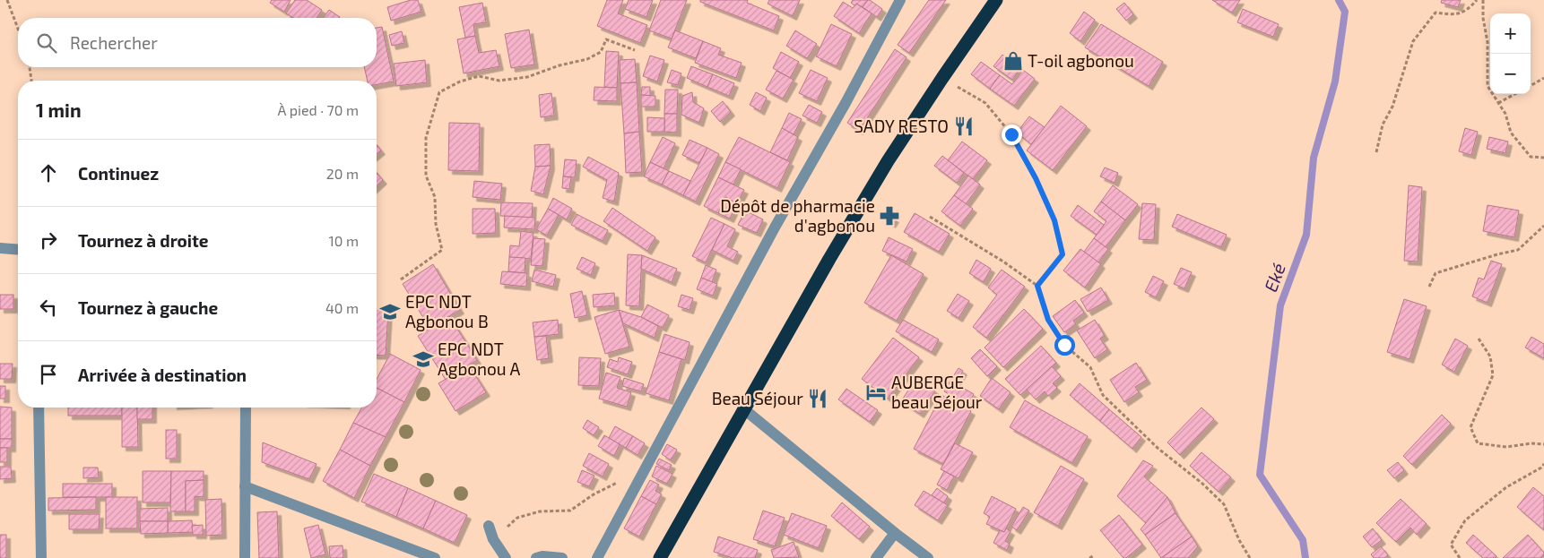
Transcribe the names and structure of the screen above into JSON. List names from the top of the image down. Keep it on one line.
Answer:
{"water":["Eké"],"places":{"shop":["T-oil agbonou"],"restaurant":["SADY RESTO","Beau Séjour"],"pharmacy":["Dépôt de pharmacie d'agbonou"],"school or university":["EPC NDT Agbonou B","EPC NDT Agbonou A"],"hotel":["AUBERGE beau Séjour"]},"page":{"map_buttons":["+","−"],"search":"Rechercher","heading":["1 min","À pied · 70 m"],"list":[["Continuez","20 m"],["Tournez à droite","10 m"],["Tournez à gauche","40 m"],"Arrivée à destination"]}}
